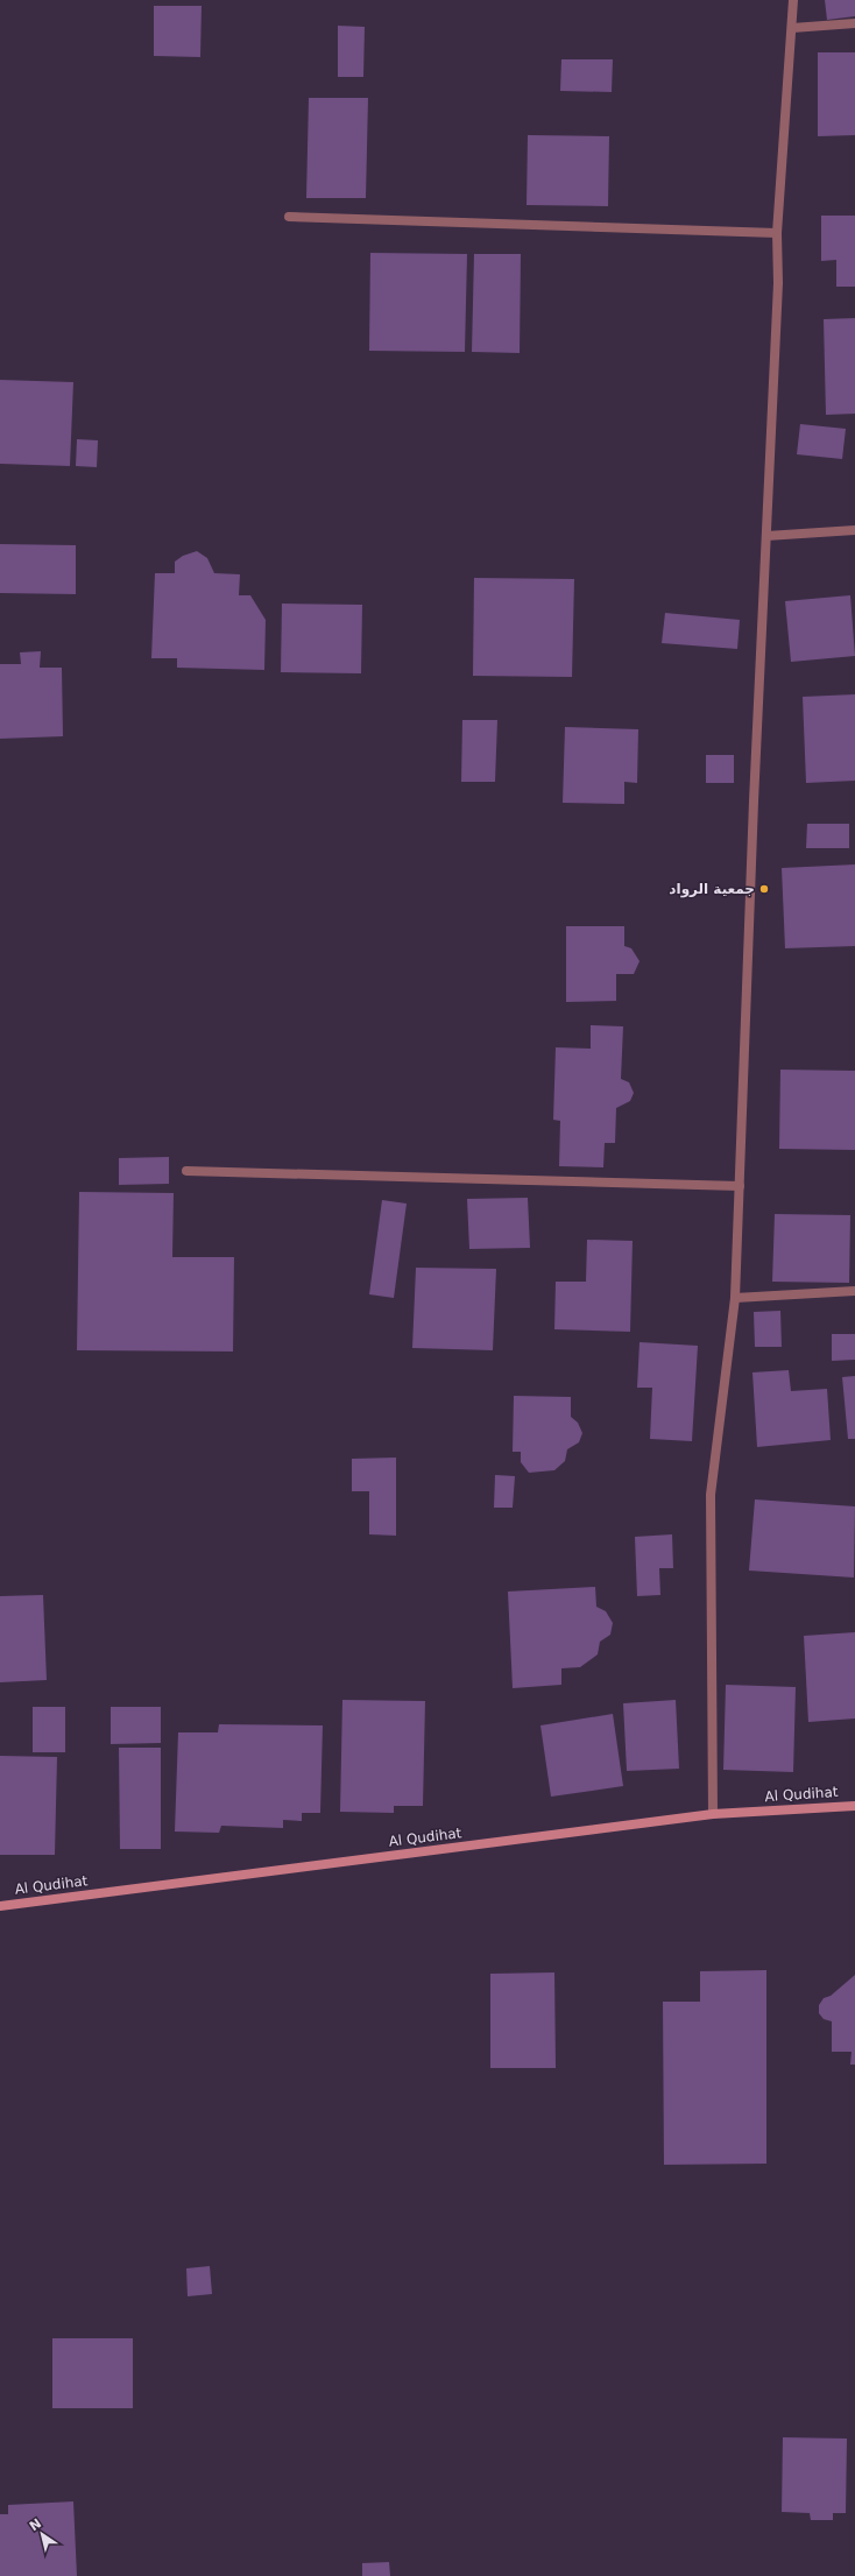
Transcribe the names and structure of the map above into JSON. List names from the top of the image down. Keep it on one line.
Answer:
{"streets":{"street":["Al Qudihat"]},"places":["جمعية الرواد"],"north":"top left"}
